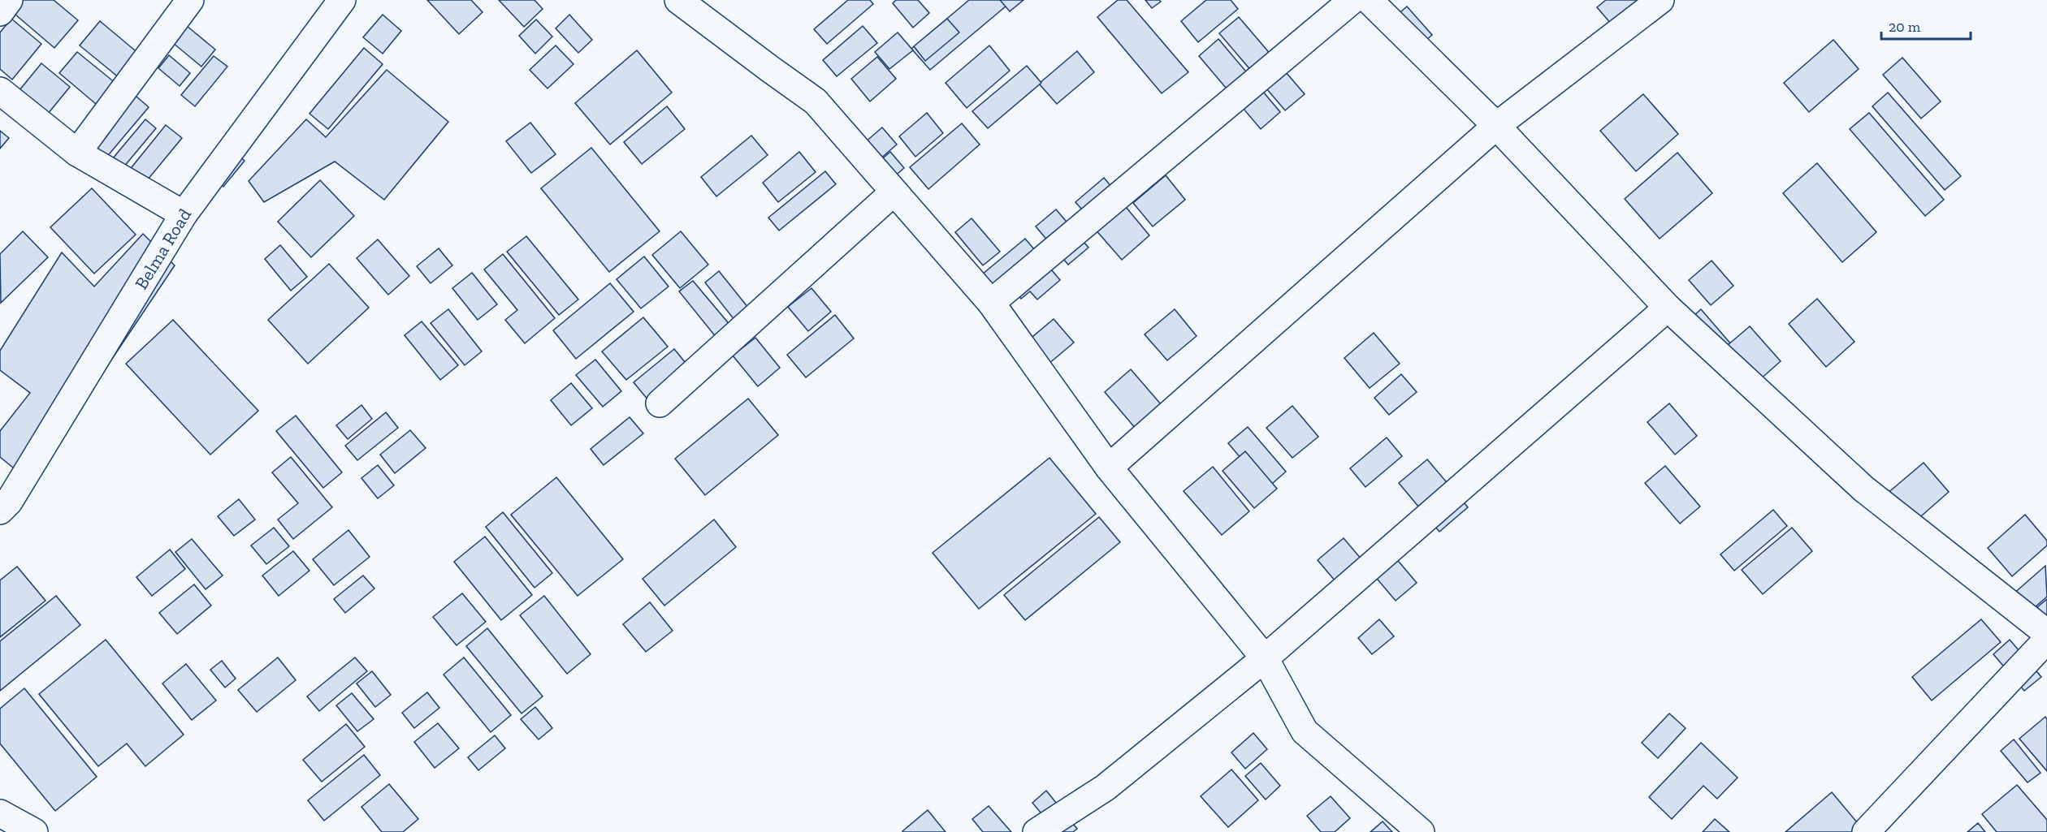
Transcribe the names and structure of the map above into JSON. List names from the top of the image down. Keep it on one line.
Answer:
{"streets":{"street":["Belma Road"]},"scale_bar":"20 m"}
